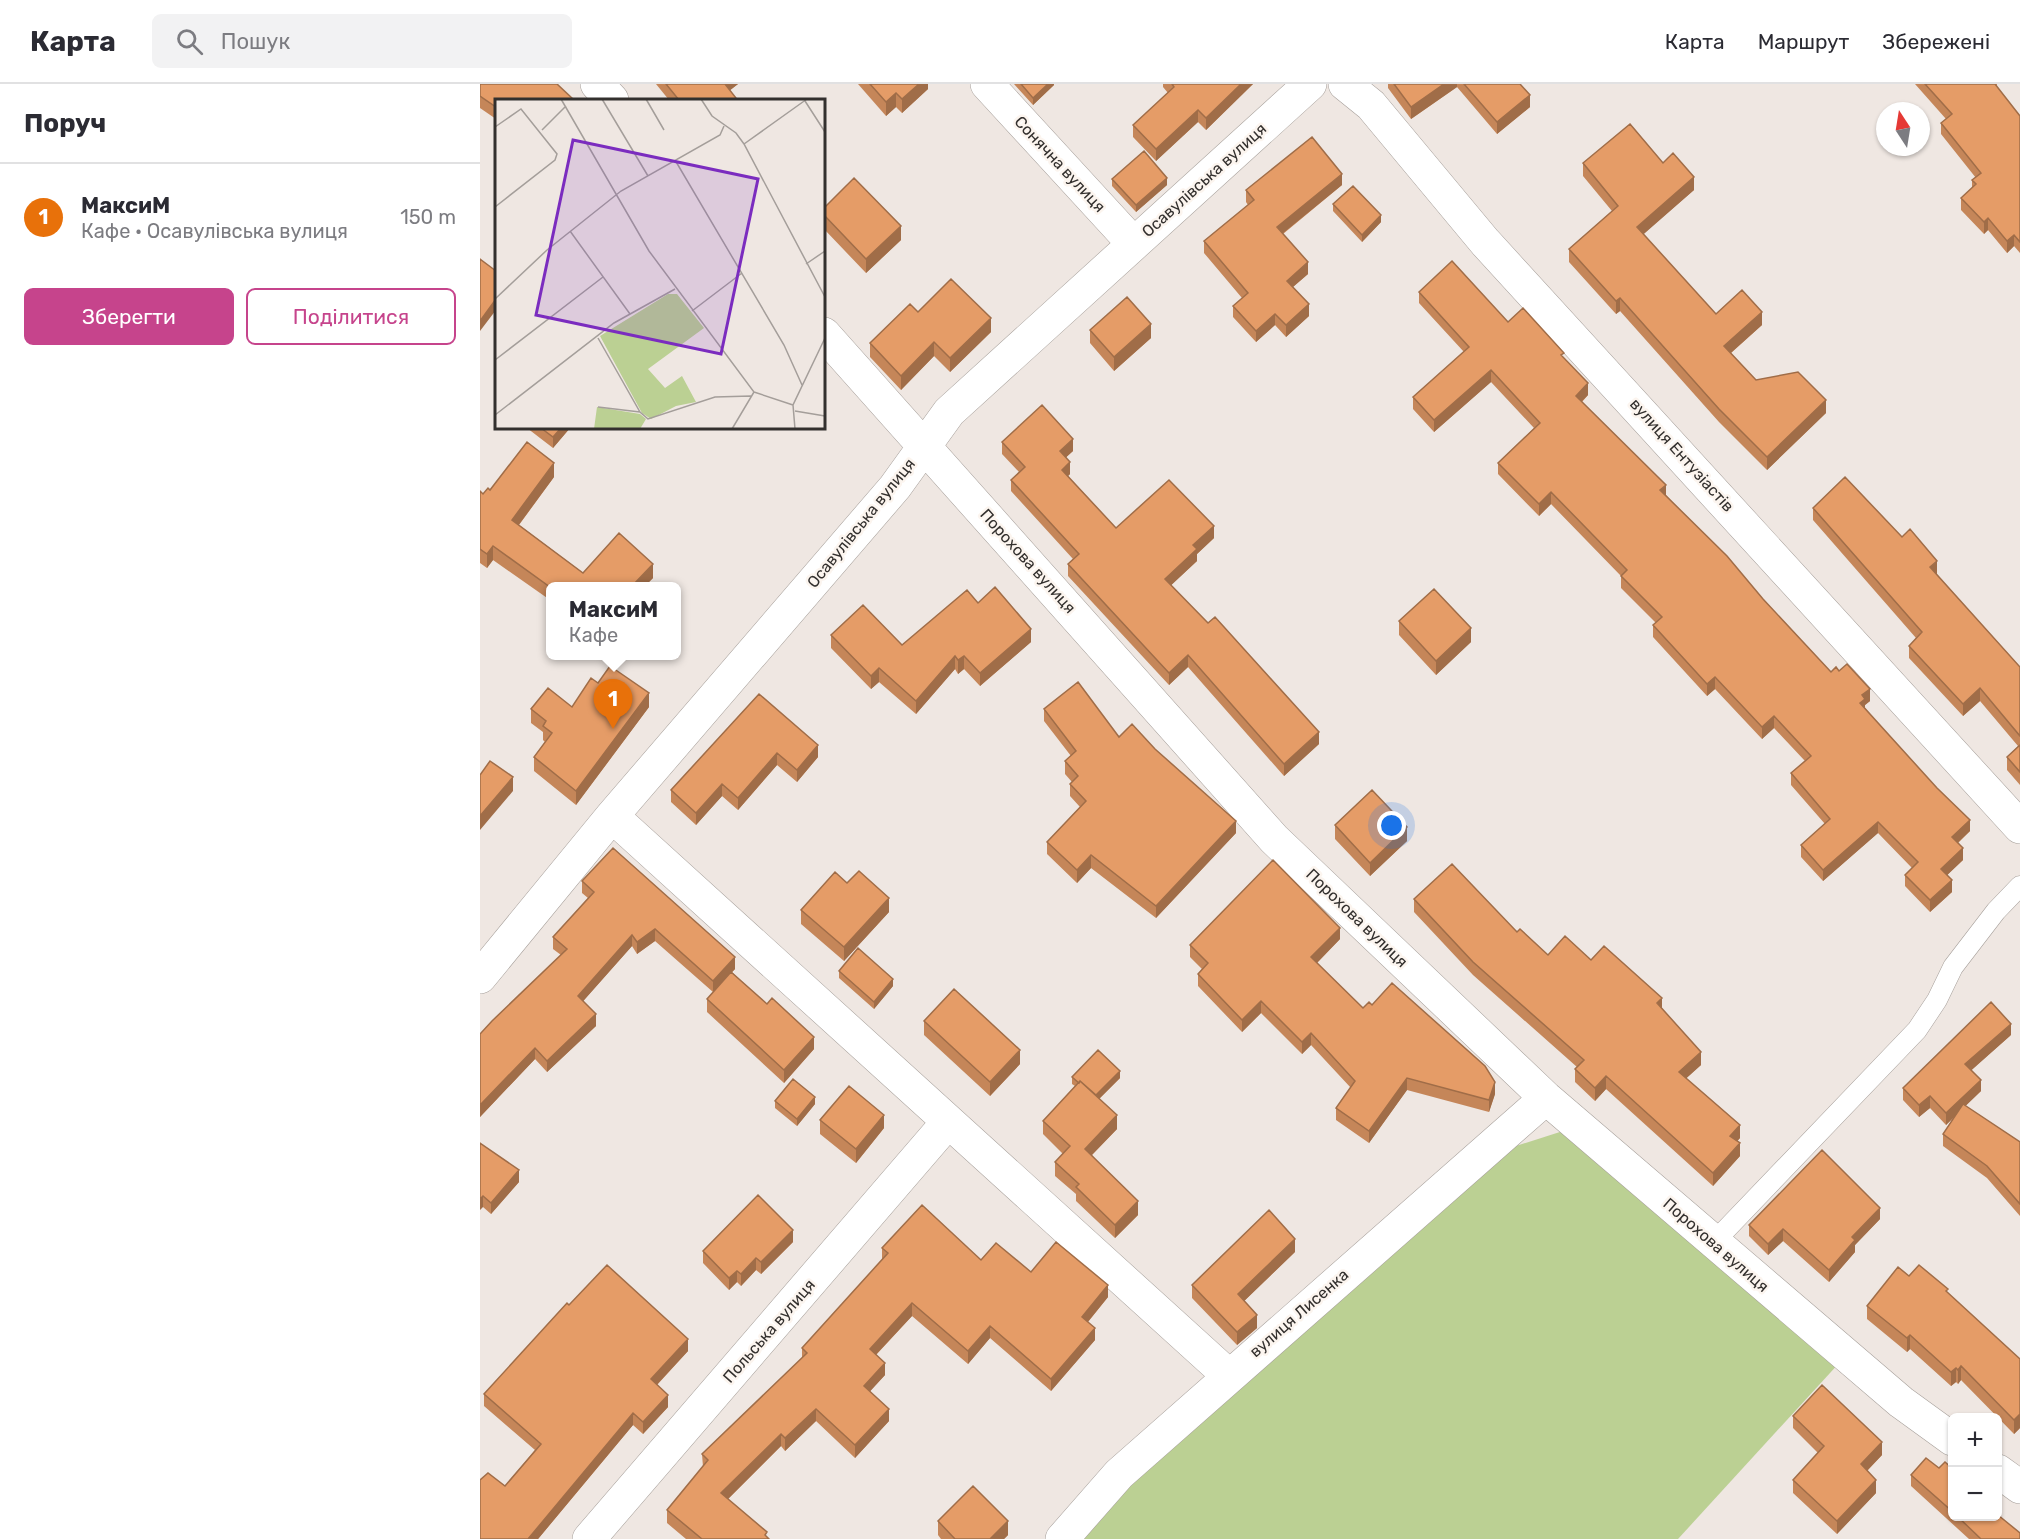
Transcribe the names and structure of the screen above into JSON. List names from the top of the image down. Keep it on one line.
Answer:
{"streets":{"street":["Сонячна вулиця","Осавулівська вулиця","вулиця Ентузіастів","Порохова вулиця","вулиця Лисенка","Польська вулиця"]},"crossings":[["Сонячна вулиця","Осавулівська вулиця"],["Осавулівська вулиця","Порохова вулиця"],["Порохова вулиця","вулиця Лисенка"]],"north":"top","page":{"header":"Карта","search":"Пошук","nav":["Карта","Маршрут","Збережені"],"heading":"Поруч","list":[{"mark":"1","name":"МаксиМ","note":"Кафе · Осавулівська вулиця","value":"150 m"}],"buttons":["Зберегти","Поділитися"],"popup":["МаксиМ","Кафе"],"pins":"1","map_buttons":["+","−"]}}
